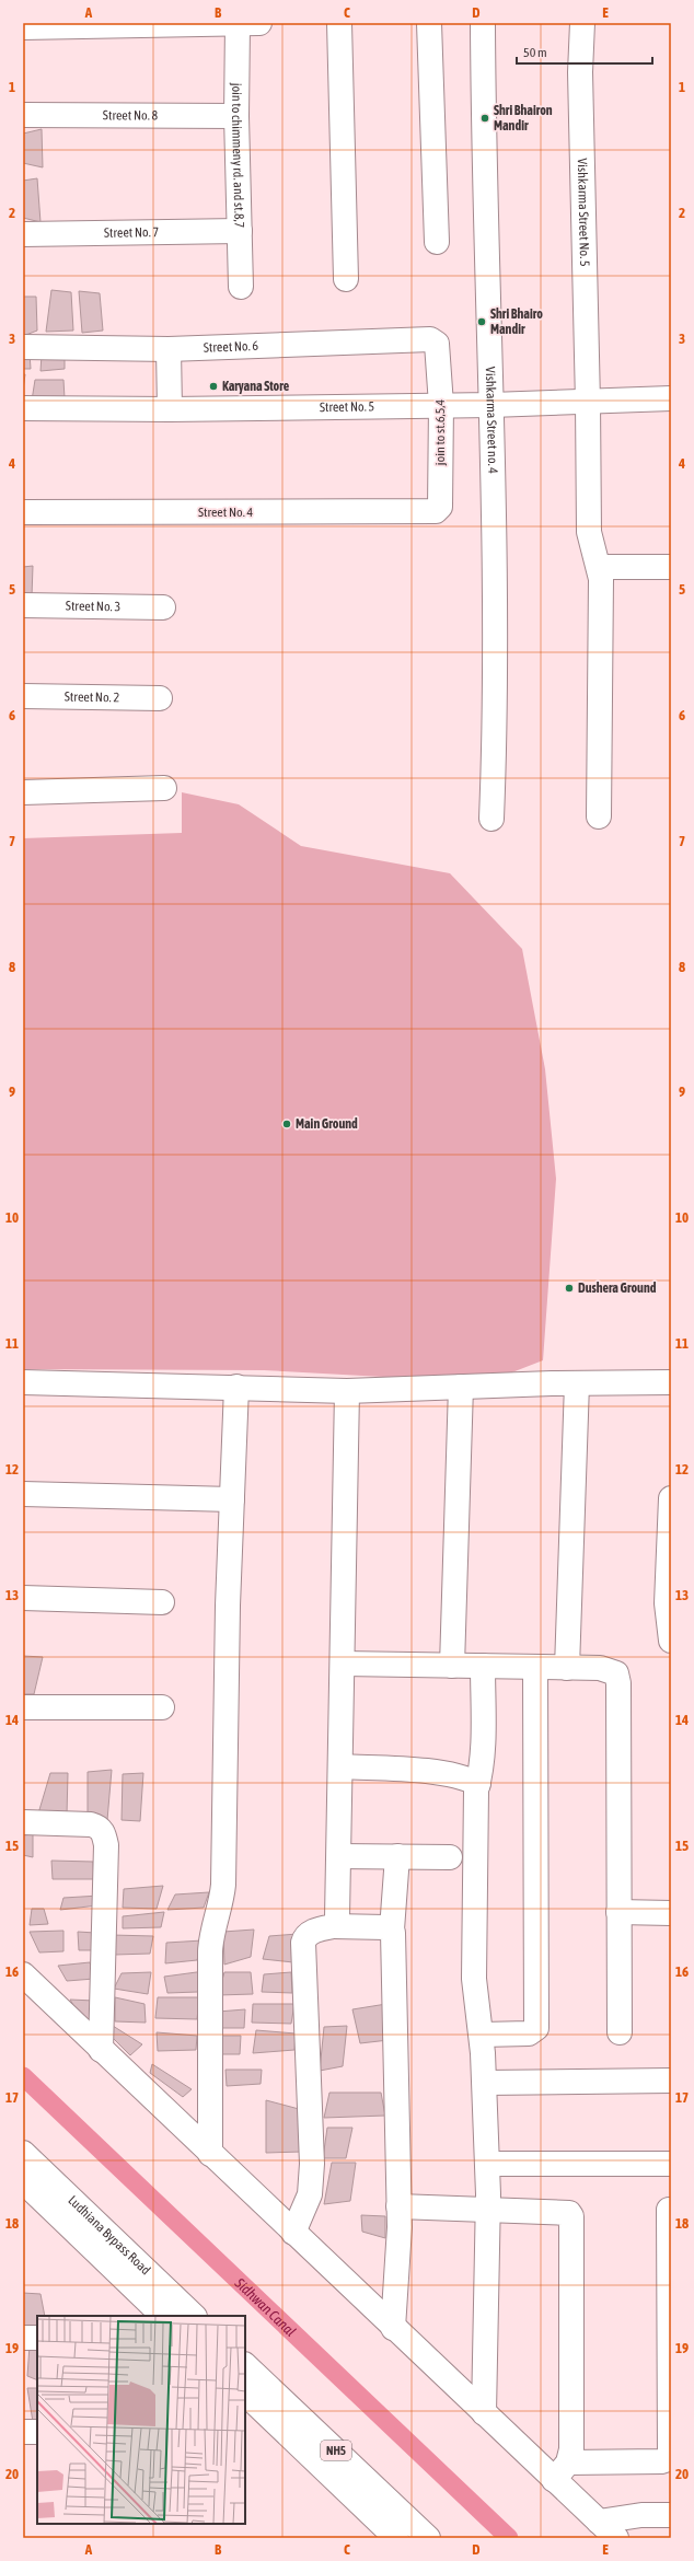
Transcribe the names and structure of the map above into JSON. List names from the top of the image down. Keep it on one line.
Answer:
{"streets":{"main road":["Street No. 8","join to chimmeny rd. and st.8,7","Vishkarma Street No. 5","Street No. 7","Street No. 6","Street No. 5","Vishkarma Street no. 4","join to st.6,5,4","Street No. 4","Street No. 3","Street No. 2","Ludhiana Bypass Road","NH5"]},"crossings":[["Street No. 8","join to chimmeny rd. and st.8,7"],["join to chimmeny rd. and st.8,7","Street No. 7"],["Vishkarma Street No. 5","Street No. 5"],["Street No. 6","join to st.6,5,4"],["Street No. 5","Vishkarma Street no. 4"],["Street No. 5","join to st.6,5,4"],["join to st.6,5,4","Street No. 4"]],"water":["Sidhwan Canal"],"places":["Shri Bhairon Mandir","Shri Bhairo Mandir","Karyana Store","Main Ground","Dushera Ground"],"scale_bar":"50 m","grid":{"columns":["A","B","C","D","E"],"rows":["1","2","3","4","5","6","7","8","9","10","11","12","13","14","15","16","17","18","19","20"]}}
